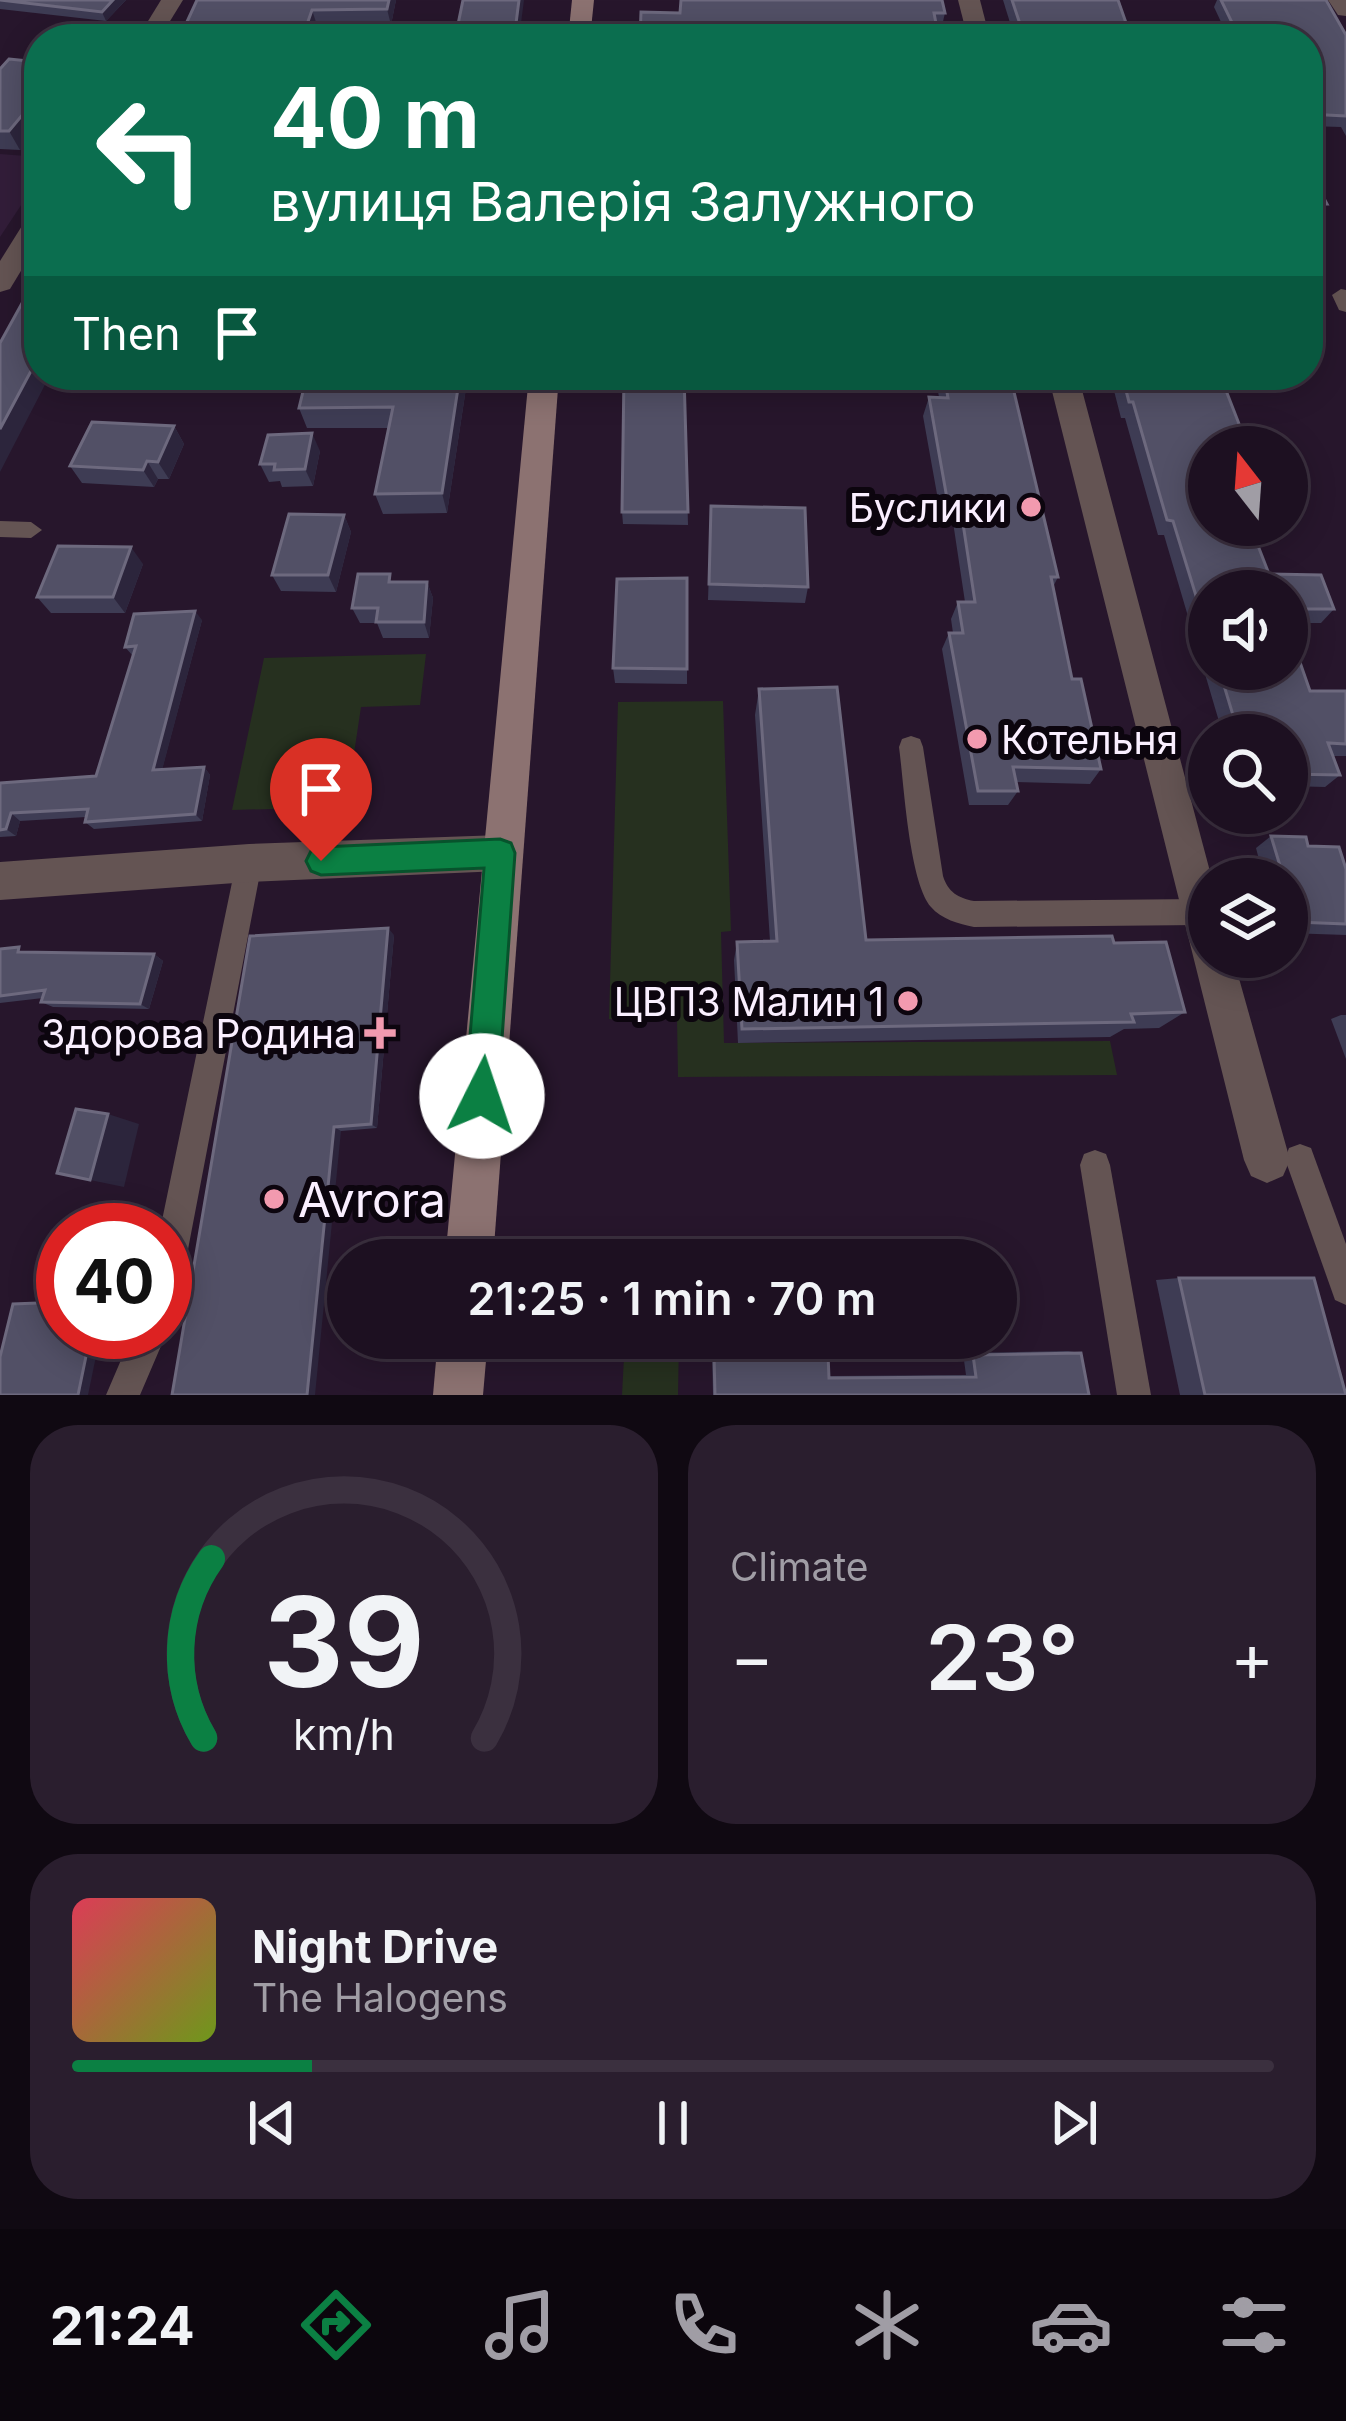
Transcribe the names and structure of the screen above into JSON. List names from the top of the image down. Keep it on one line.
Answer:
{"places":{"other":["Буслики","Котельня","ЦВПЗ Малин 1","Avrora"],"health":["Здорова Родина"]},"north":"top","page":{"turn":["40 m","вулиця Валерія Залужного"],"then":"Then","limit":"40","trip":"21:25 · 1 min · 70 m","tile":"Climate","heat":["−","23°","+"],"song":["Night Drive","The Halogens"],"tabs":"21:24","gauge":["39","km/h"]}}
